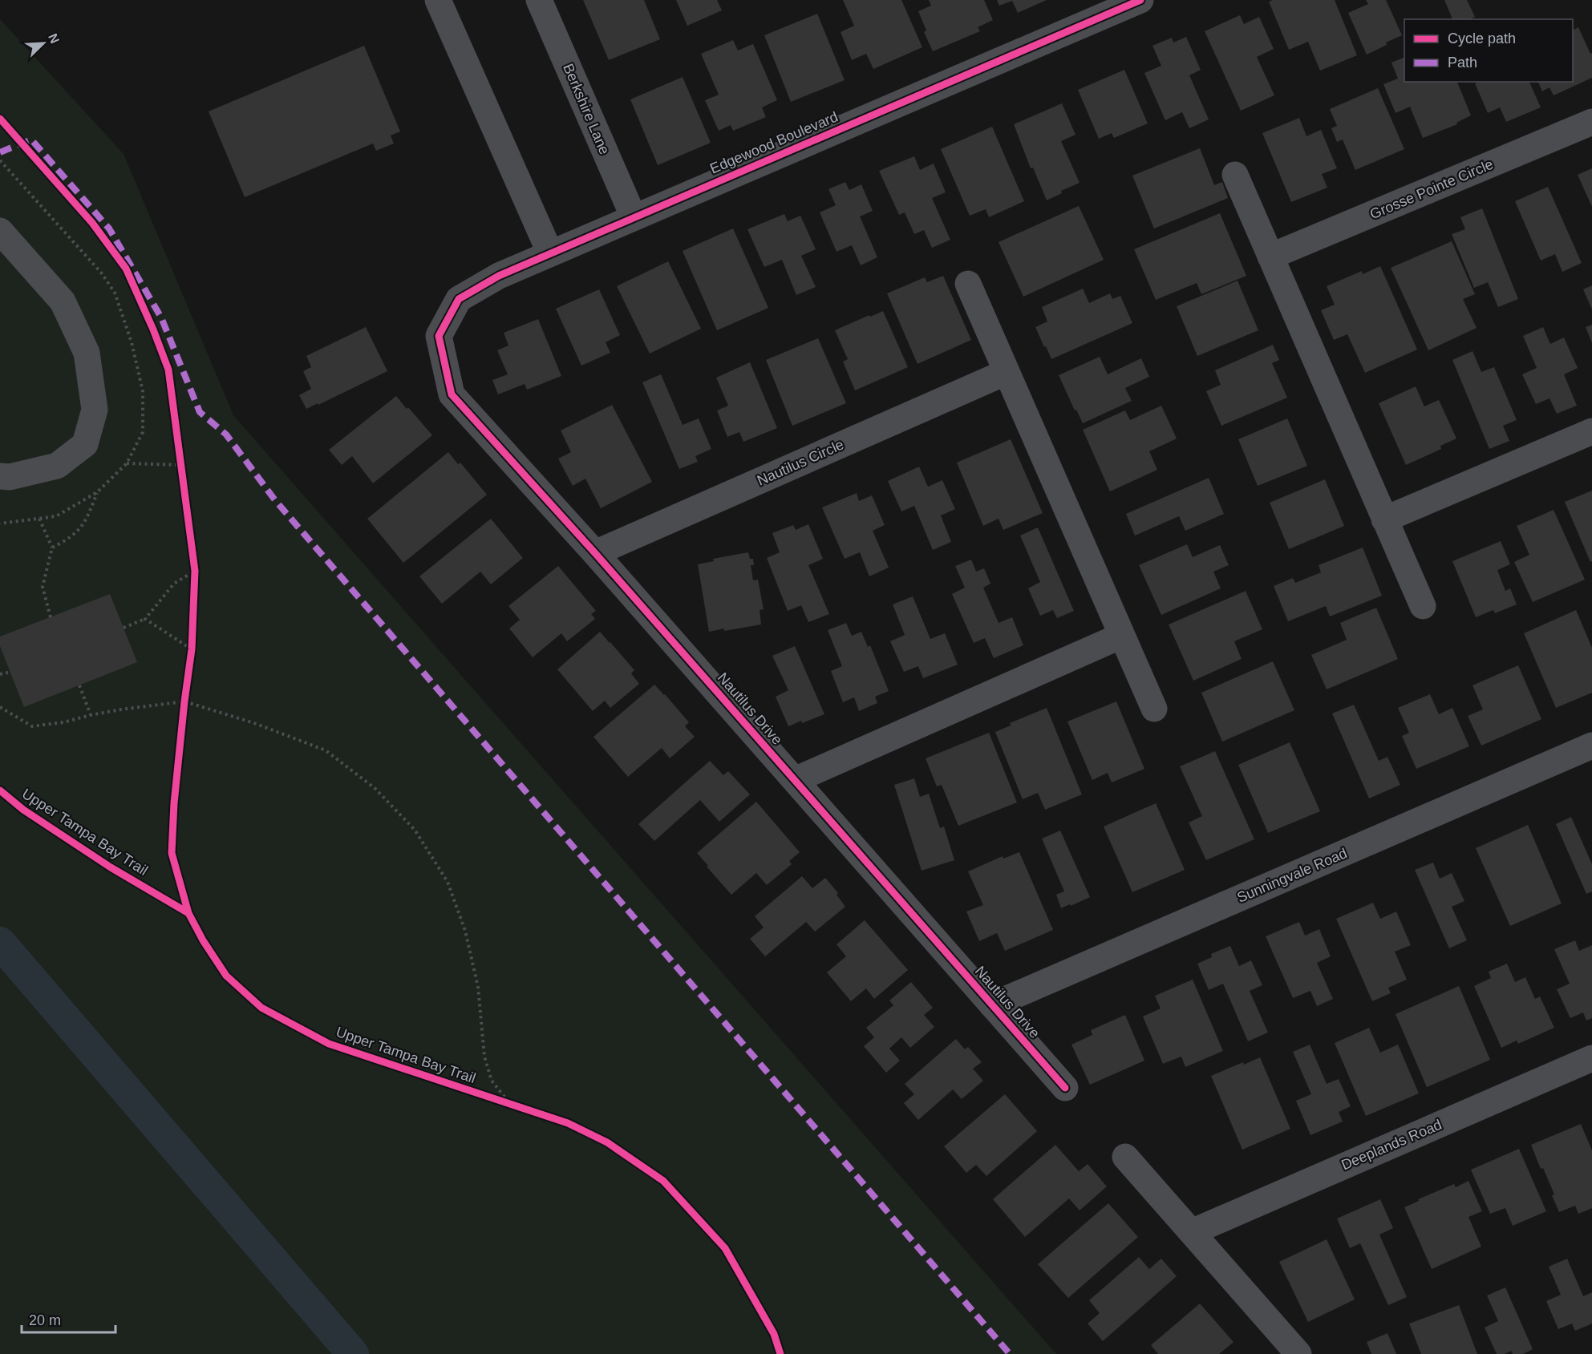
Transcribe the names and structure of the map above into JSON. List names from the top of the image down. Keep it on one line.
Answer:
{"streets":{"street":["Berkshire Lane","Edgewood Boulevard","Grosse Pointe Circle","Nautilus Circle","Nautilus Drive","Sunningvale Road","Deeplands Road"],"cycle path":["Upper Tampa Bay Trail"]},"crossings":[["Berkshire Lane","Edgewood Boulevard"],["Edgewood Boulevard","Nautilus Drive"],["Nautilus Circle","Nautilus Drive"],["Nautilus Drive","Sunningvale Road"]],"legend":["Cycle path","Path"],"scale_bar":"20 m","north":"top right"}
